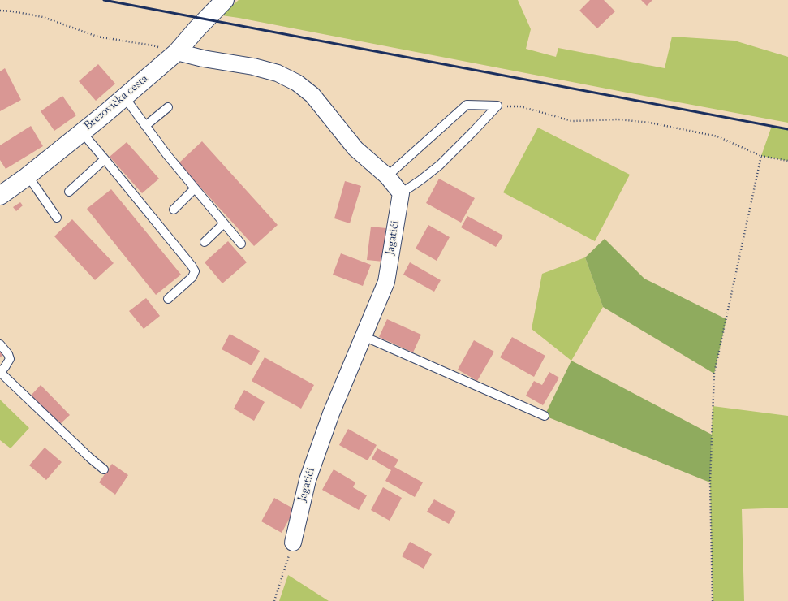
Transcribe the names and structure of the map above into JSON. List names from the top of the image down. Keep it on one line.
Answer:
{"streets":{"main road":["Brezovička cesta"],"street":["Jagatići"]}}
